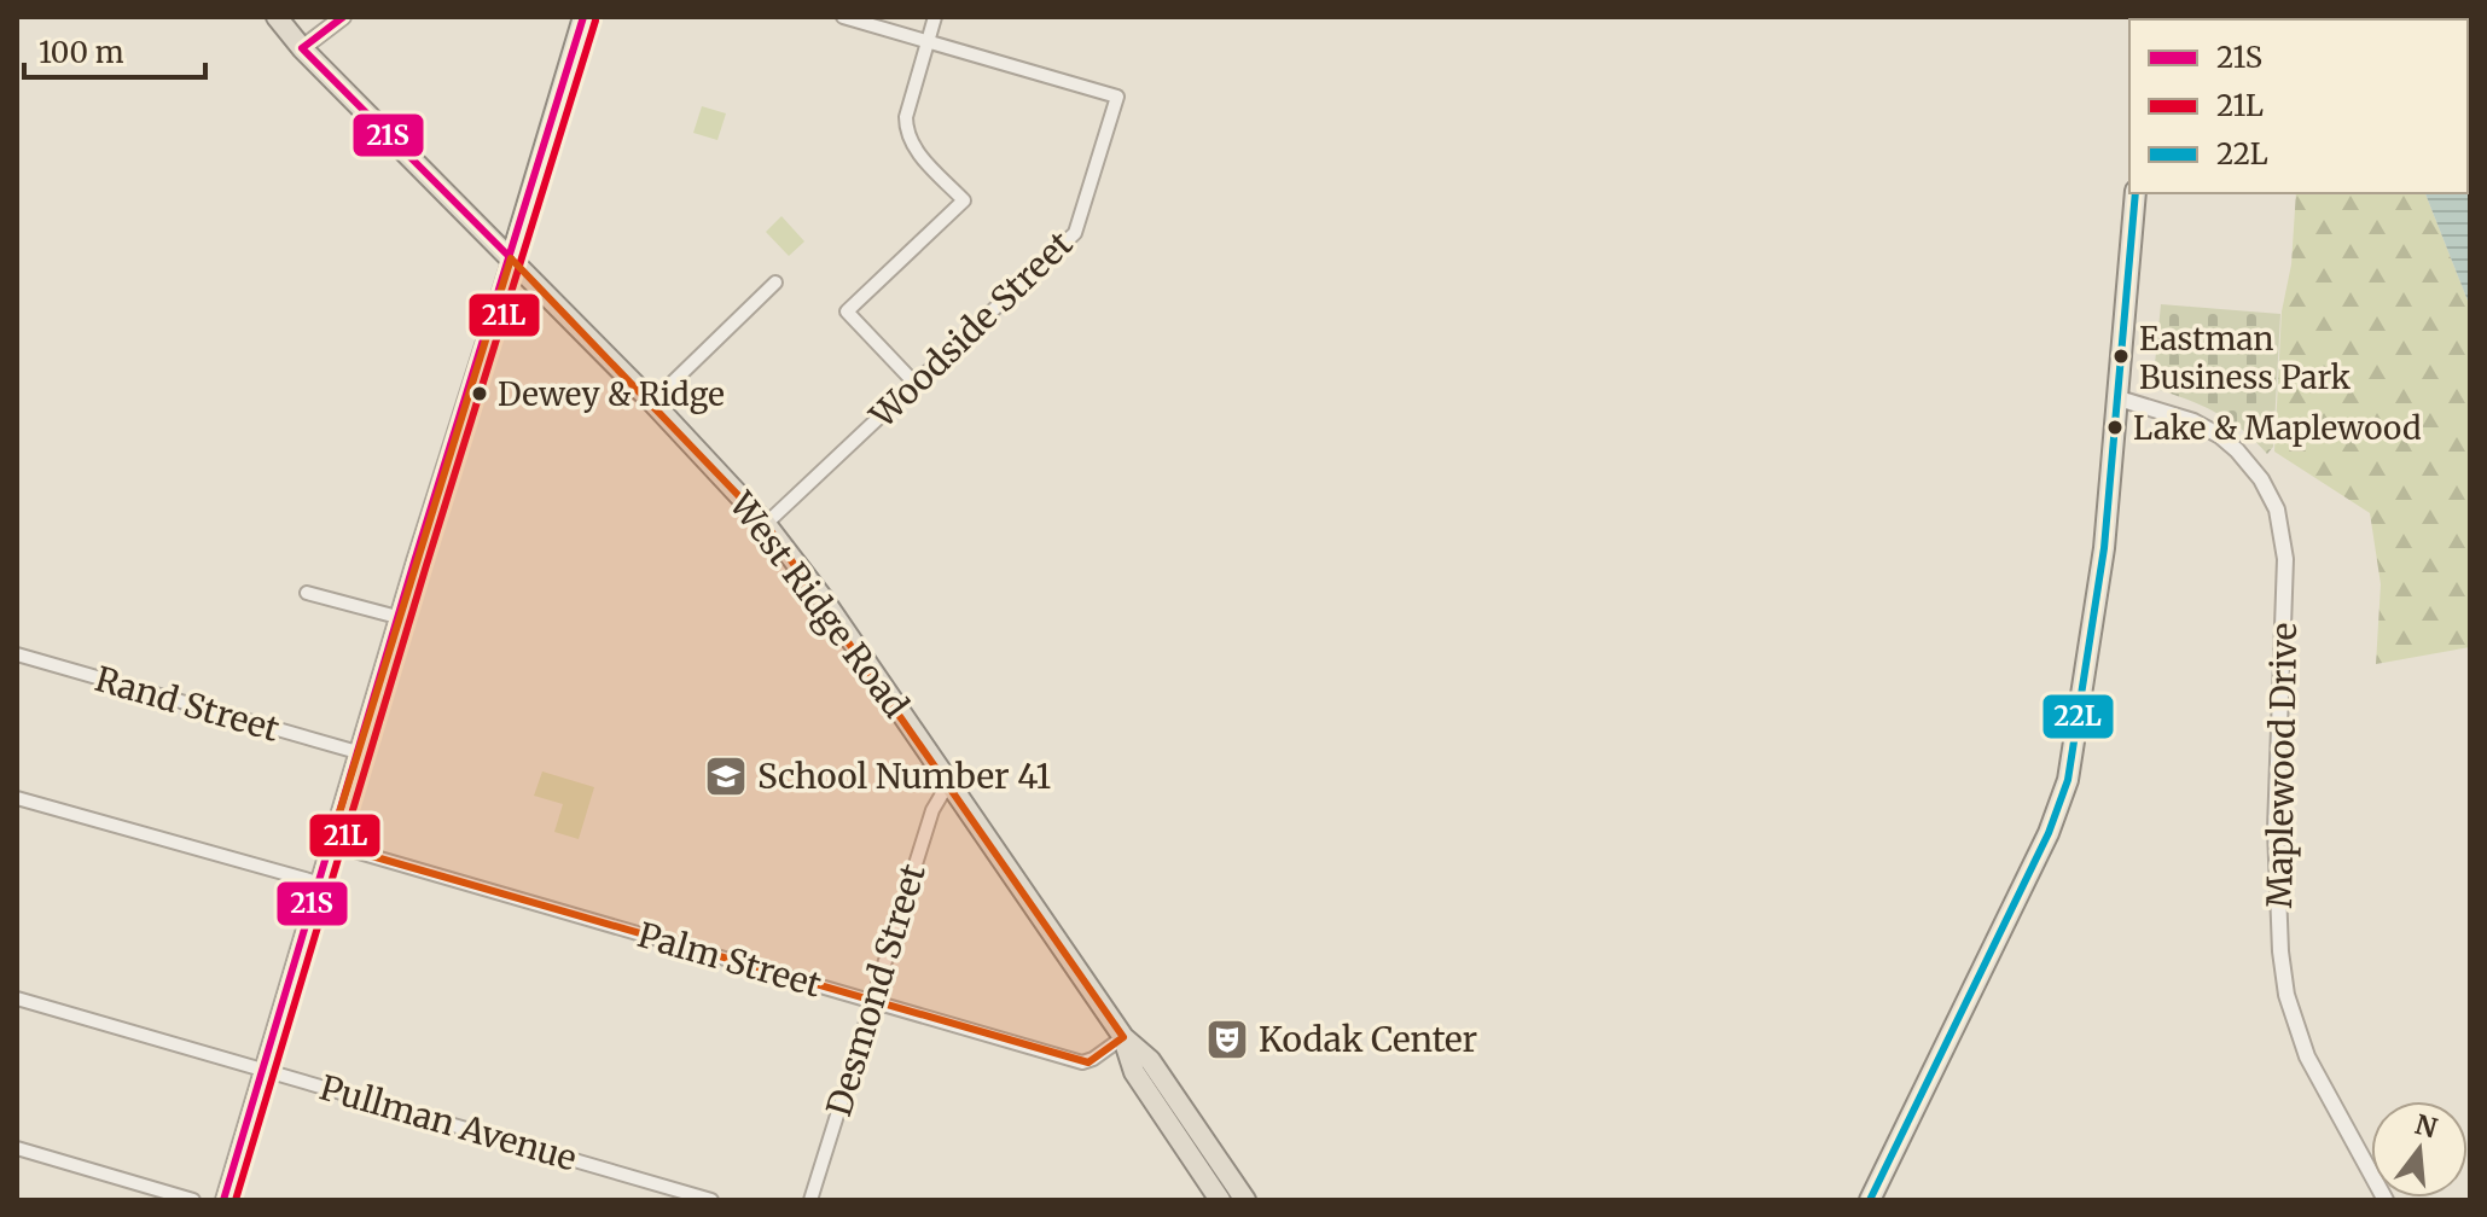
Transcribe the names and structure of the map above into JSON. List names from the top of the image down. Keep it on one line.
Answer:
{"streets":{"highway":["West Ridge Road"],"street":["Woodside Street","Rand Street","Maplewood Drive","Palm Street","Desmond Street","Pullman Avenue"]},"crossings":[["Woodside Street","West Ridge Road"],["West Ridge Road","Palm Street"],["West Ridge Road","Desmond Street"],["Palm Street","Desmond Street"]],"places":{"other":["Eastman Business Park","Dewey & Ridge","Lake & Maplewood"],"school or university":["School Number 41"],"theatre":["Kodak Center"]},"lines":["transit line 21S","transit line 21L","transit line 22L"],"legend":["21S","21L","22L"],"scale_bar":"100 m","north":"top"}
